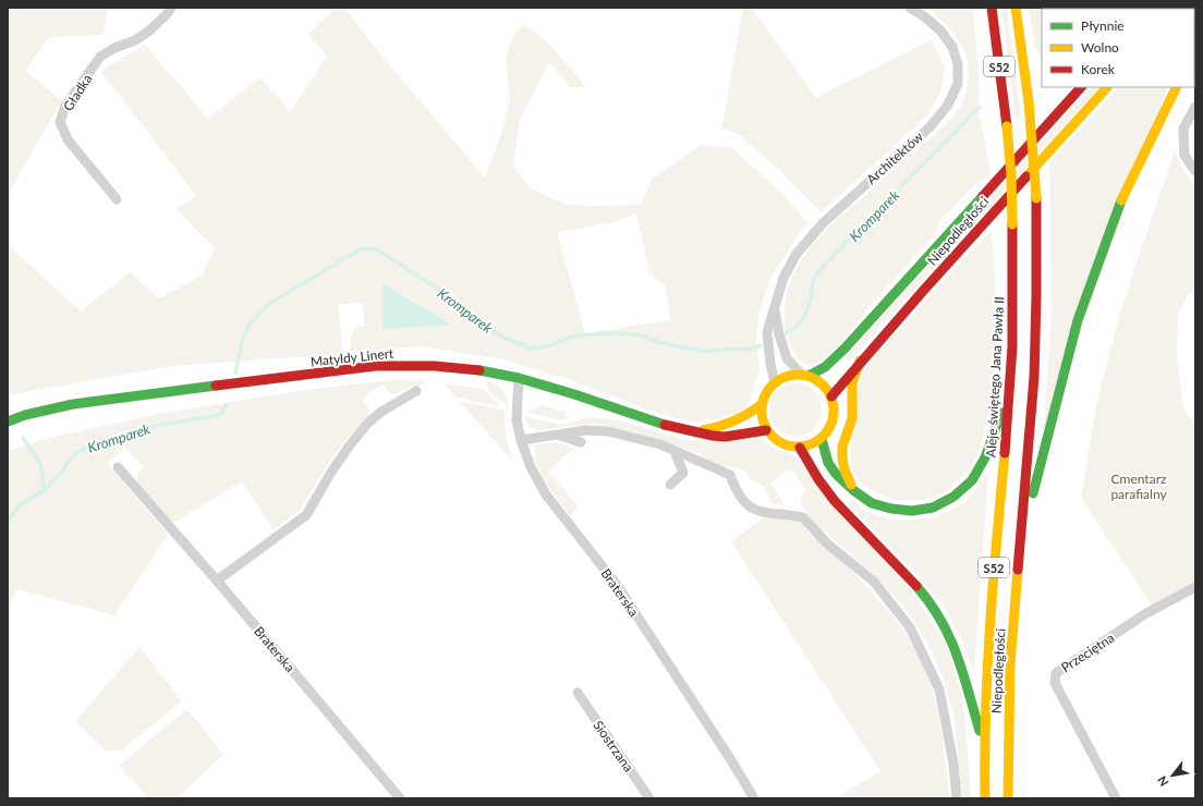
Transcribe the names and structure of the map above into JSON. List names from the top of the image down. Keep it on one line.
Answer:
{"streets":{"main road":["S52","Niepodległości","Matyldy Linert","Aleje świętego Jana Pawła II"],"street":["Gładka","Architektów","Braterska","Przeciętna","Siostrzana"]},"crossings":[["S52","Niepodległości"],["S52","Aleje świętego Jana Pawła II"],["Architektów","Niepodległości"],["Architektów","Matyldy Linert"],["Niepodległości","Matyldy Linert"],["Matyldy Linert","Braterska"]],"water":["Kromparek"],"parks":["Cmentarz parafialny"],"legend":["Płynnie","Wolno","Korek"],"north":"bottom left"}
